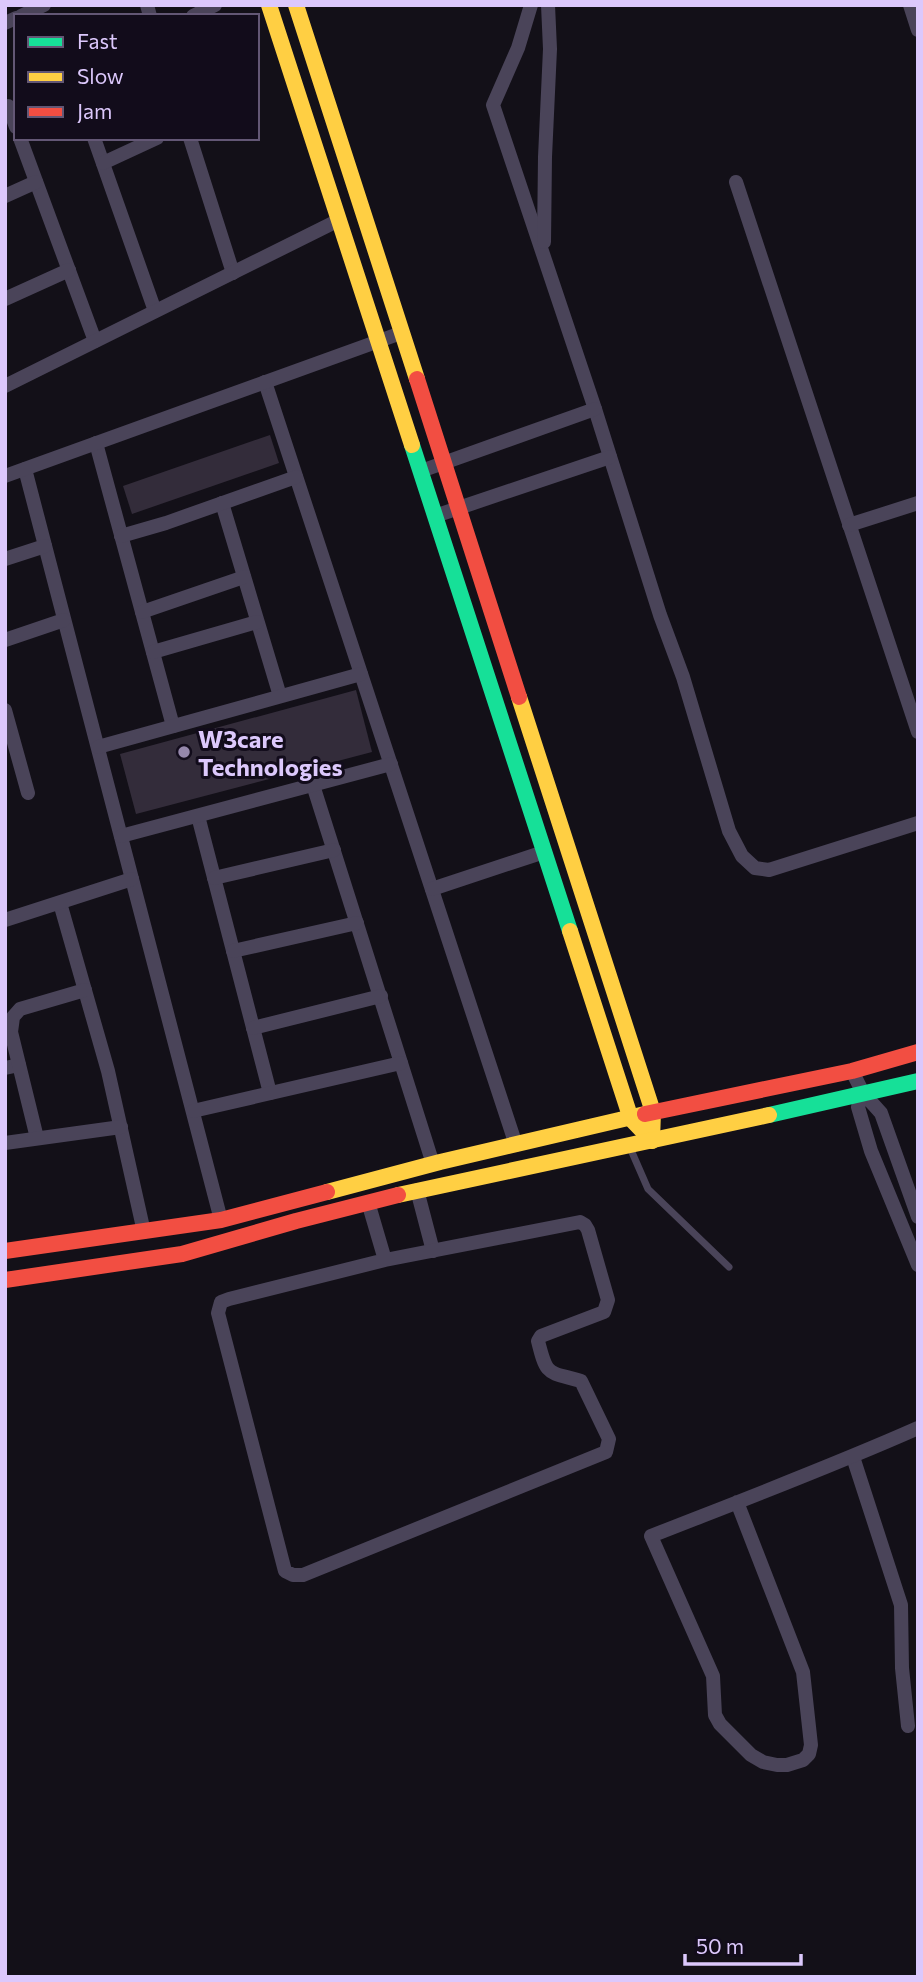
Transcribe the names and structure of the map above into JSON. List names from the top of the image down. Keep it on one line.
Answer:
{"places":["W3care Technologies"],"legend":["Fast","Slow","Jam"],"scale_bar":"50 m"}
